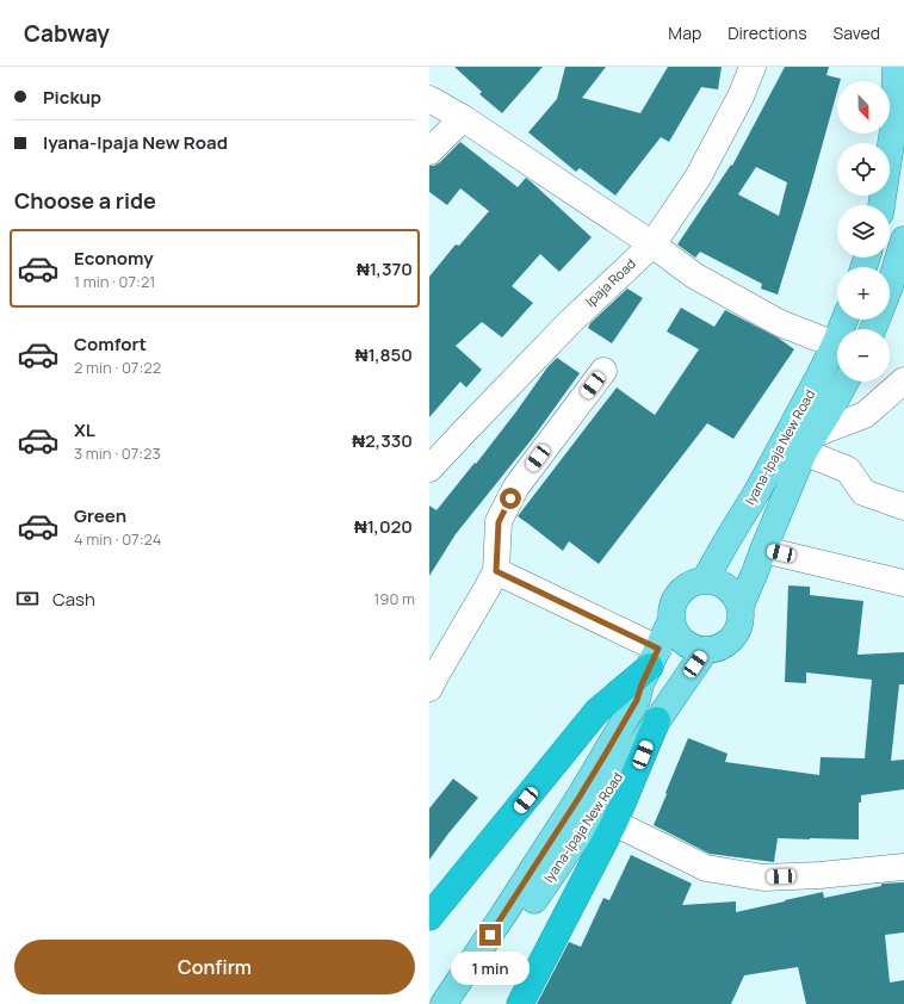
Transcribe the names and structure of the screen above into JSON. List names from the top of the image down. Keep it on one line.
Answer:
{"streets":{"main road":["Iyana-Ipaja New Road"],"street":["Ipaja Road"]},"north":"bottom","page":{"header":"Cabway","nav":["Map","Directions","Saved"],"banner":["Pickup","Iyana-Ipaja New Road"],"map_buttons":["+","−"],"heading":"Choose a ride","list":[{"name":"Economy","note":"1 min · 07:21","value":"₦1,370"},{"name":"Comfort","note":"2 min · 07:22","value":"₦1,850"},{"name":"XL","note":"3 min · 07:23","value":"₦2,330"},{"name":"Green","note":"4 min · 07:24","value":"₦1,020"}],"pay":["Cash","190 m"],"buttons":"Confirm","bubble":"1 min"}}
